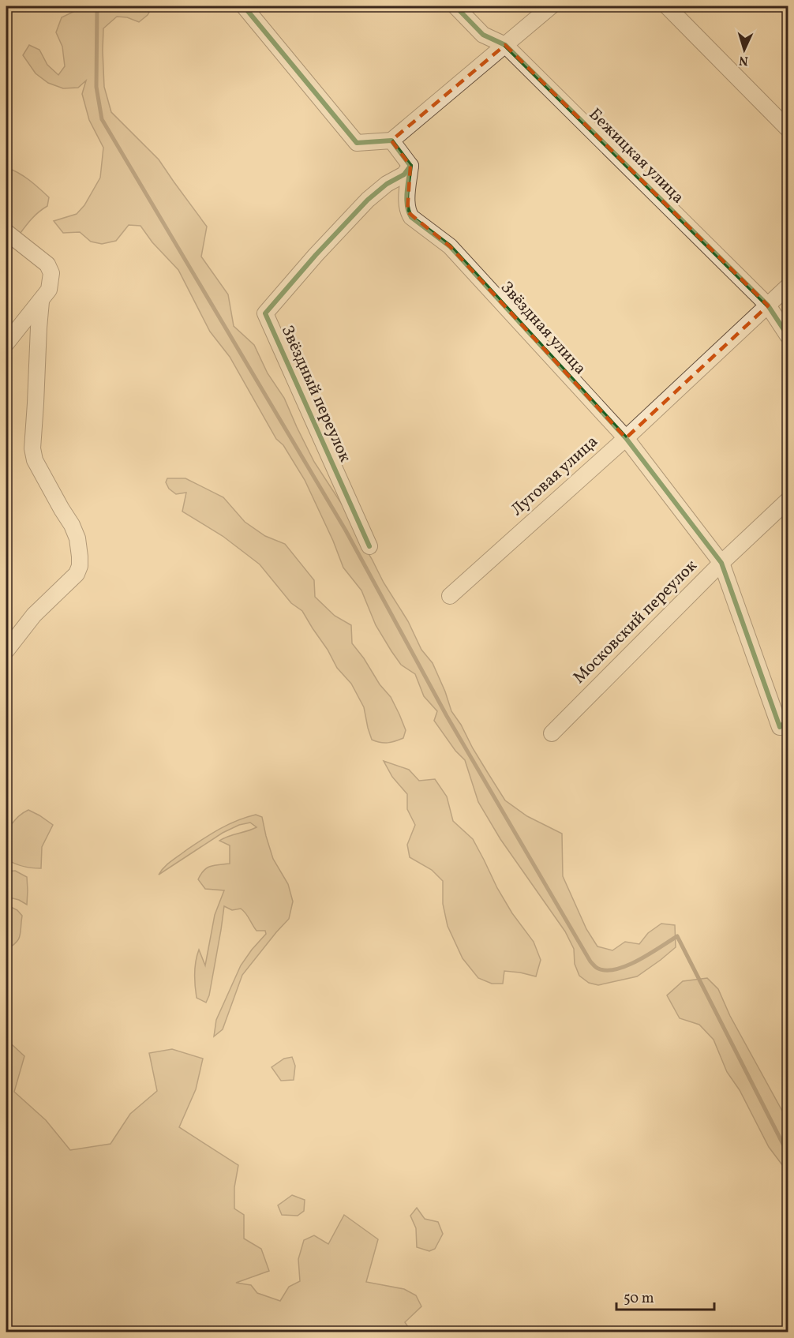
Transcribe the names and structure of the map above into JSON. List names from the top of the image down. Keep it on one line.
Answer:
{"streets":{"street":["Бежицкая улица","Звёздная улица","Звёздный переулок","Луговая улица","Московский переулок"]},"crossings":[["Бежицкая улица","Луговая улица"],["Звёздная улица","Звёздный переулок"],["Звёздная улица","Луговая улица"],["Звёздная улица","Московский переулок"]],"scale_bar":"50 m","north":"bottom"}
